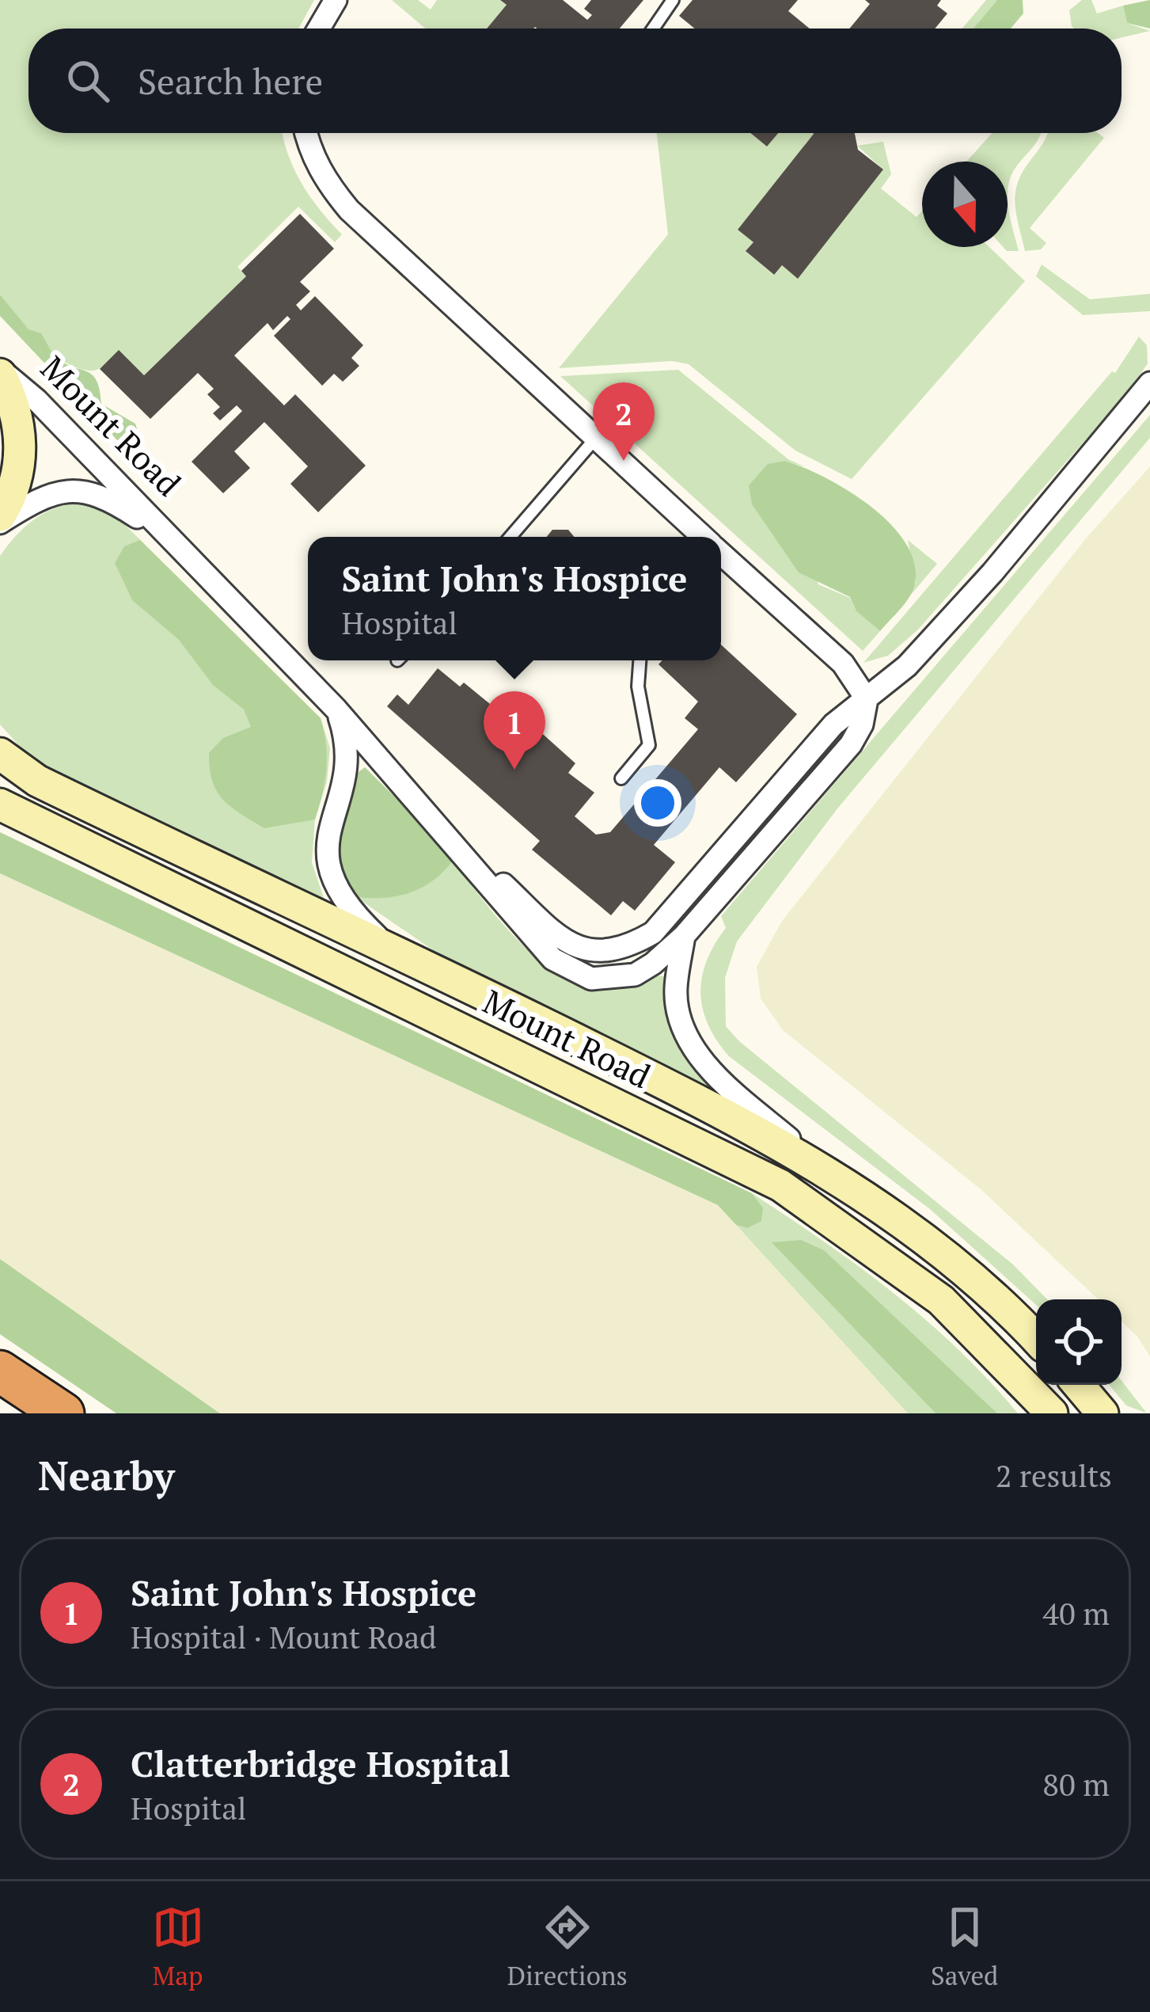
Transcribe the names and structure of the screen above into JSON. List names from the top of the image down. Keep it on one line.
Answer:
{"streets":{"main road":["Mount Road"]},"north":"bottom","page":{"search":"Search here","pins":["2","1"],"popup":["Saint John's Hospice","Hospital"],"heading":["Nearby","2 results"],"list":[{"mark":"1","name":"Saint John's Hospice","note":"Hospital · Mount Road","value":"40 m"},{"mark":"2","name":"Clatterbridge Hospital","note":"Hospital","value":"80 m"}],"nav":["Map","Directions","Saved"]}}
